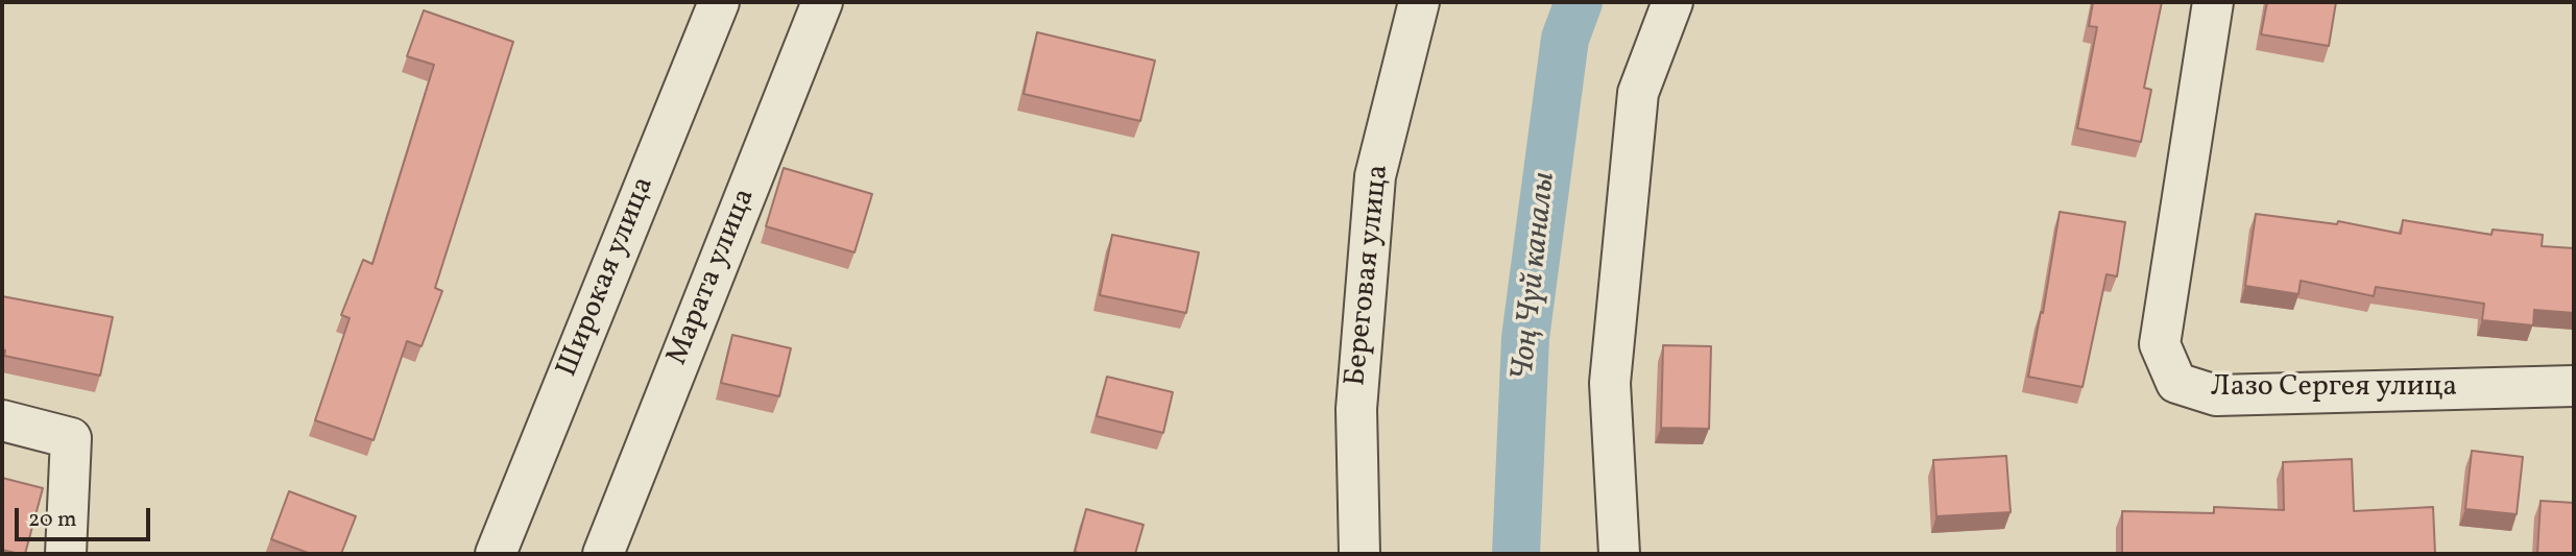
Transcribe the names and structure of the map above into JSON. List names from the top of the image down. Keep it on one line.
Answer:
{"streets":{"street":["Береговая улица","Широкая улица","Марата улица","Лазо Сергея улица"]},"water":["Чоң Чүй каналы"],"scale_bar":"20 m"}
